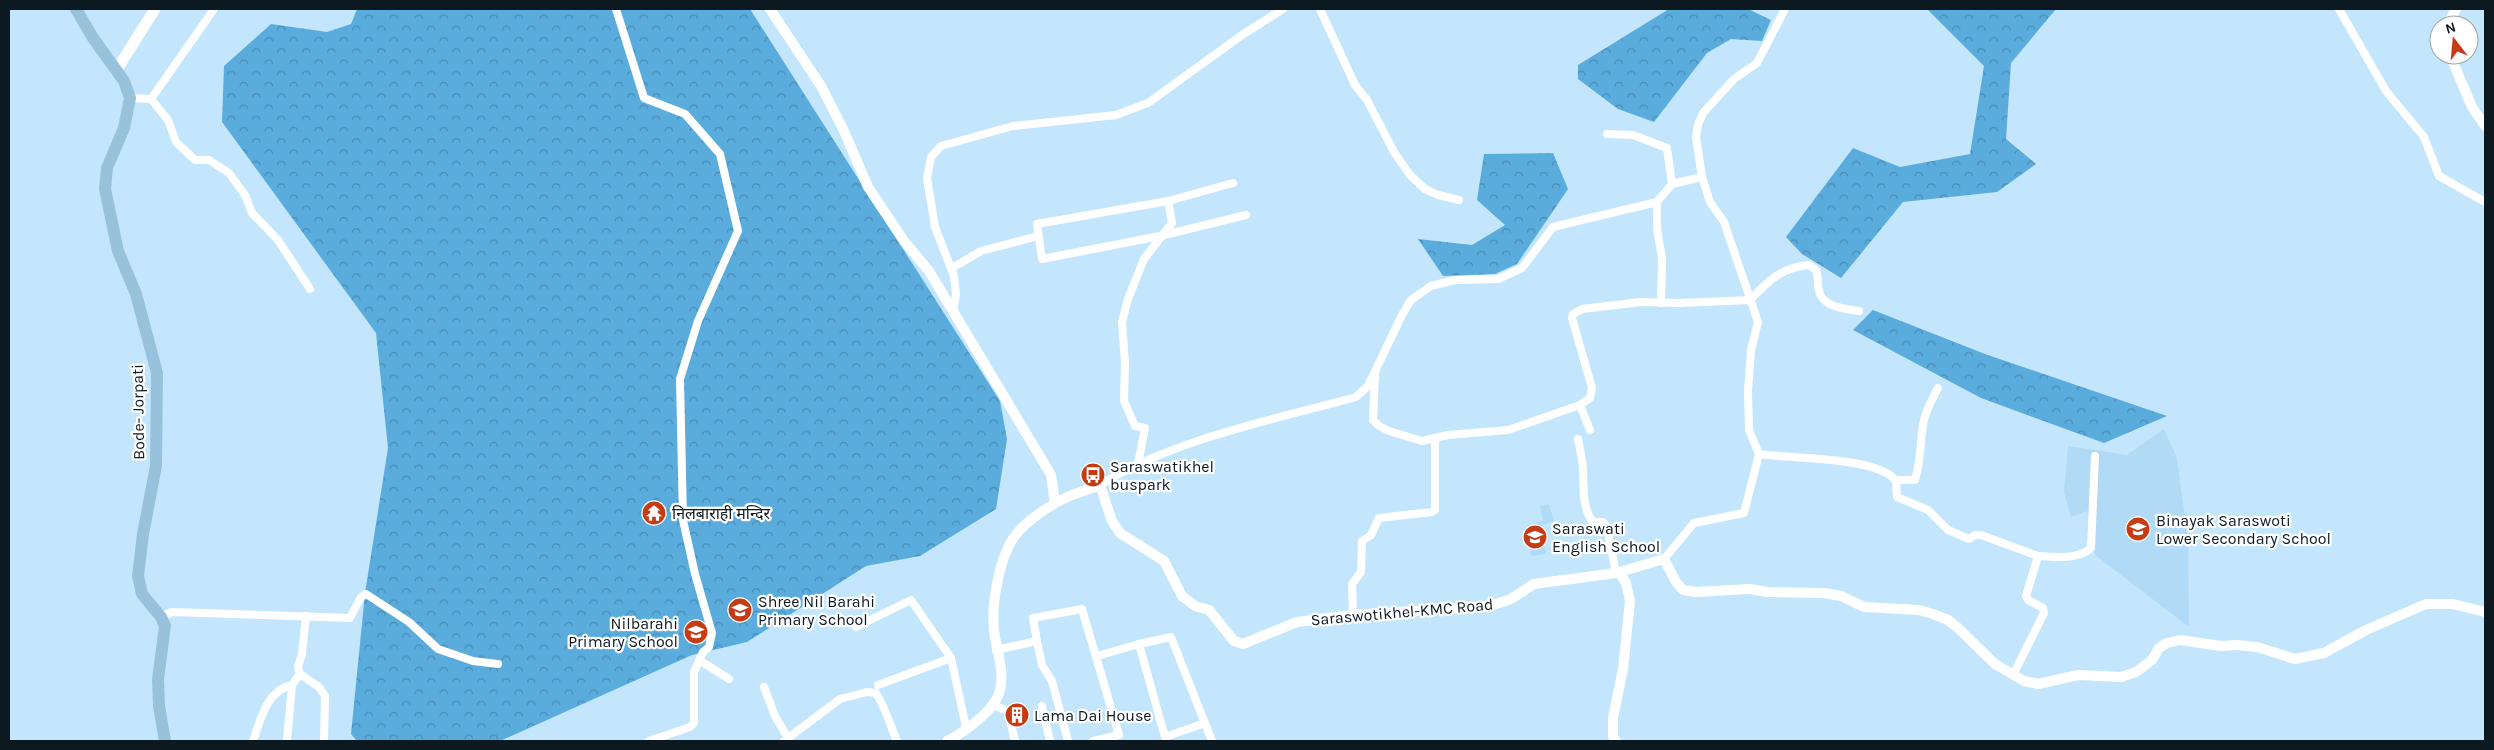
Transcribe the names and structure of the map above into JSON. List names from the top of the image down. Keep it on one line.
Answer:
{"streets":{"main road":["Bode- Jorpati"],"street":["Saraswotikhel-KMC Road"]},"places":{"bus stop":["Saraswatikhel buspark"],"temple":["निलबाराही मन्दिर"],"school or university":["Binayak Saraswoti Lower Secondary School","Saraswati English School","Shree Nil Barahi Primary School","Nilbarahi Primary School"],"building":["Lama Dai House"]},"north":"top"}
